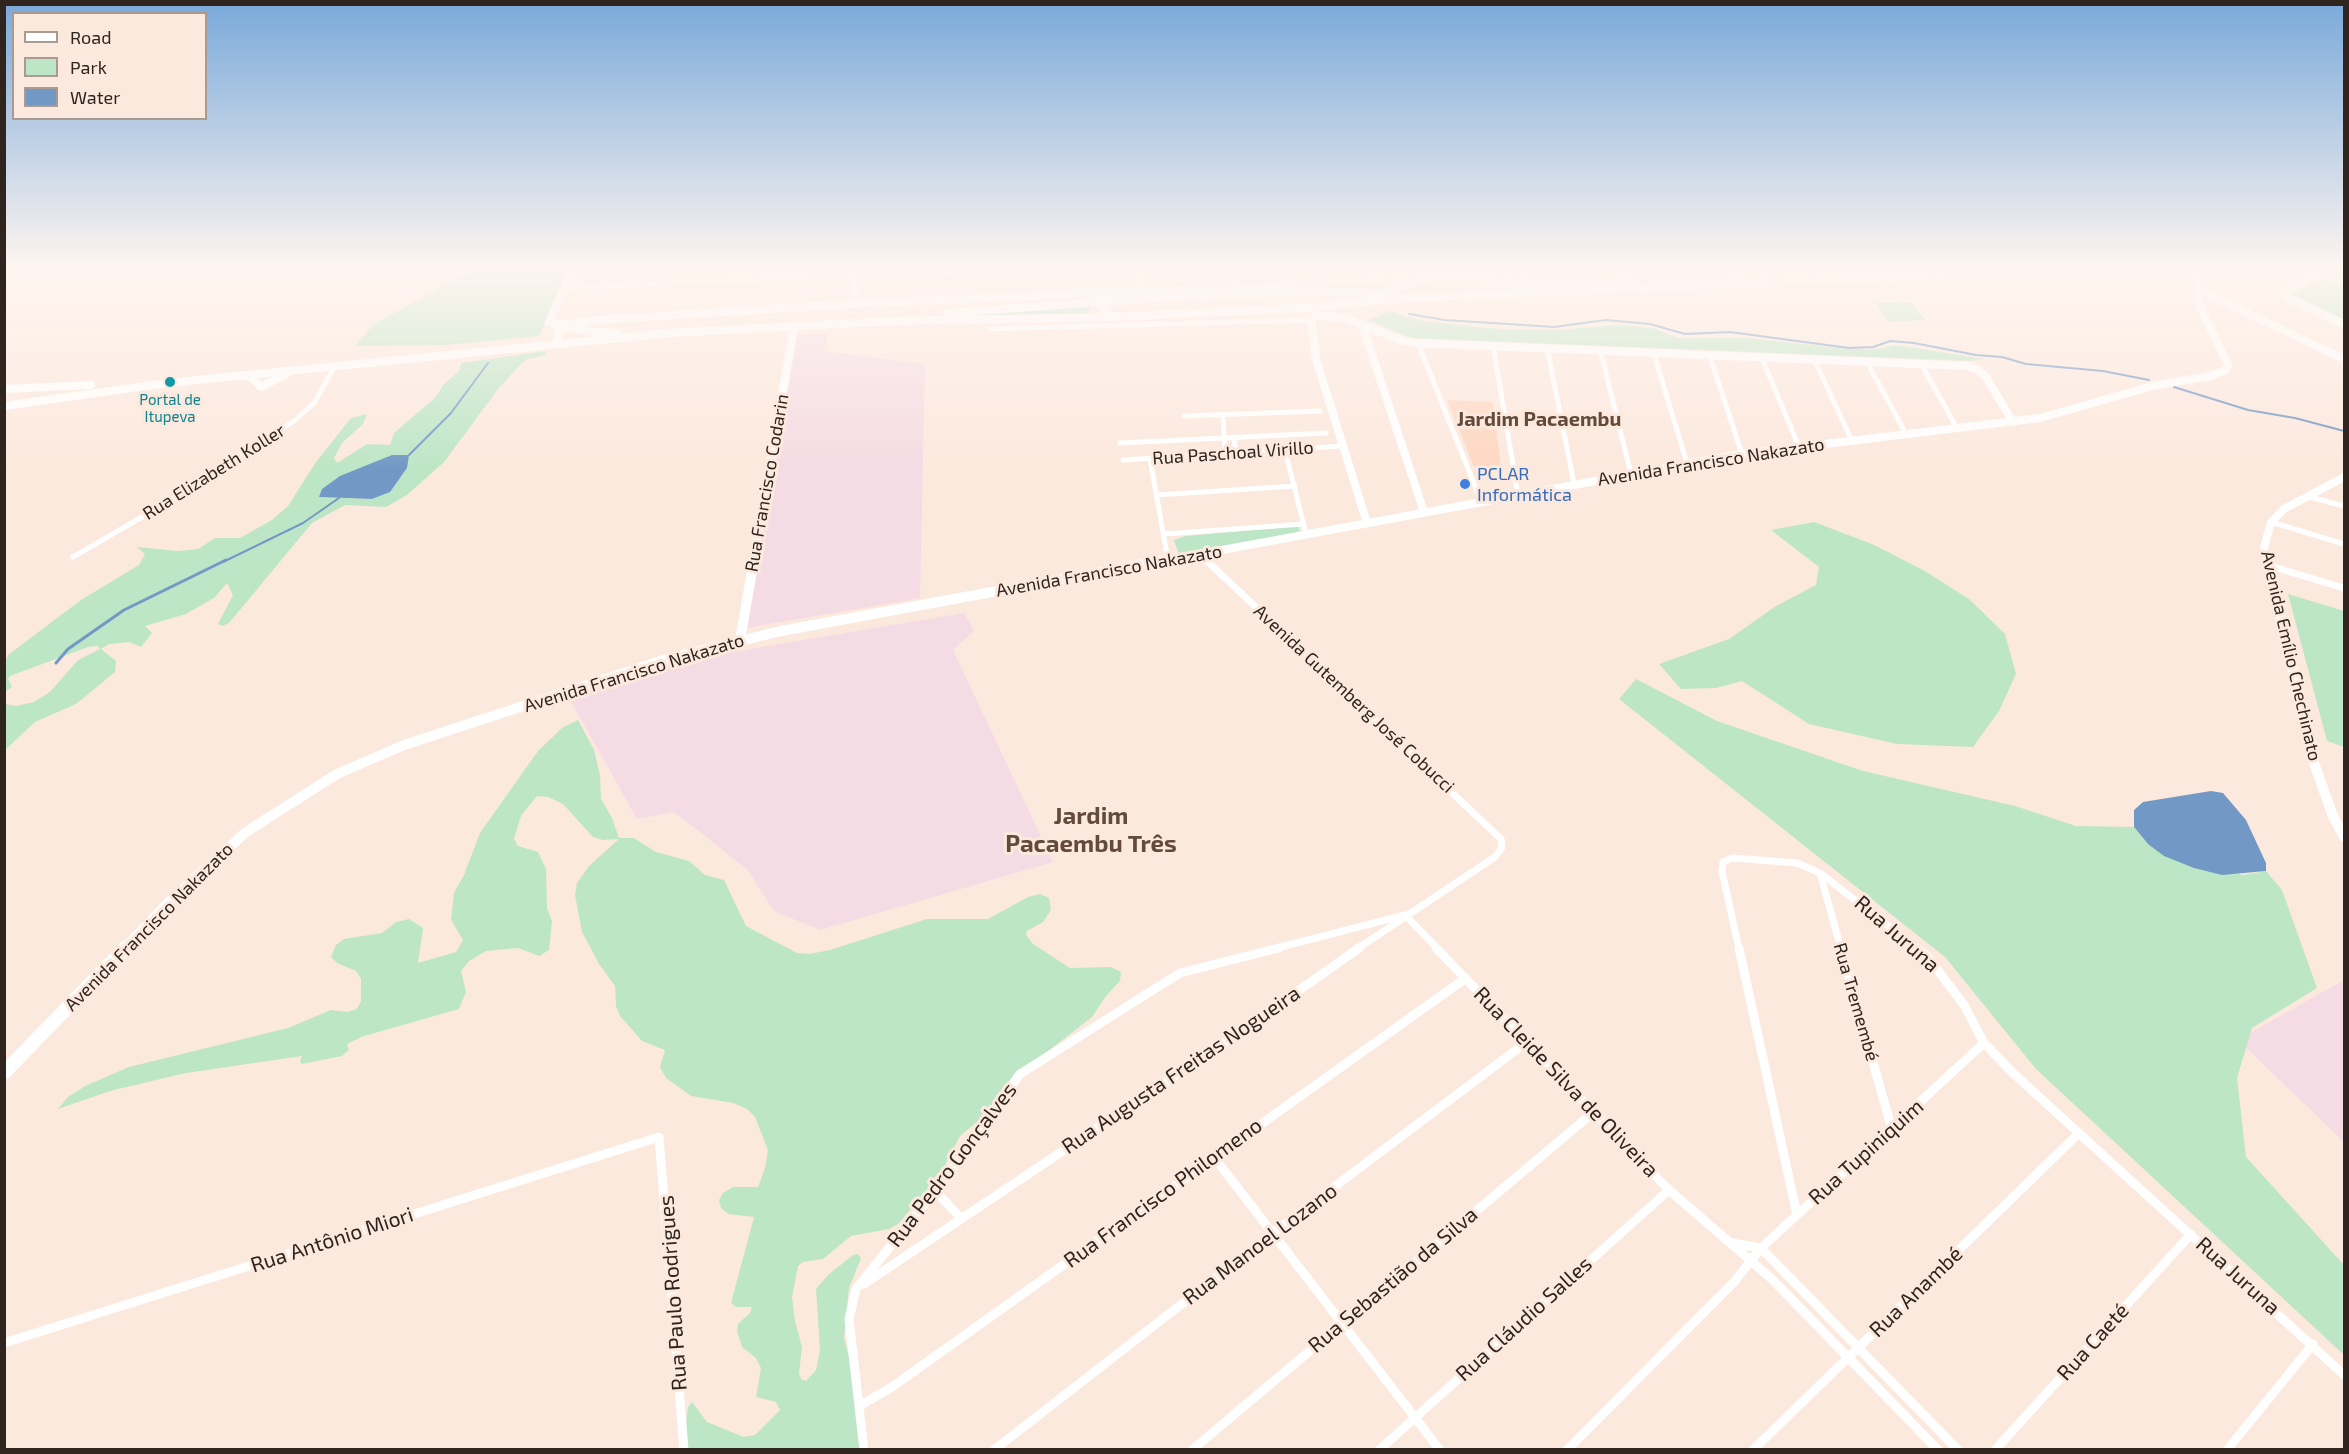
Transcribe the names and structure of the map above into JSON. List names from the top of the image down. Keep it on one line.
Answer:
{"streets":{"main road":["Avenida Francisco Nakazato","Rua Francisco Codarin","Avenida Emílio Chechinato"],"street":["Rua Paschoal Virillo","Rua Elizabeth Koller","Avenida Gutemberg José Cobucci","Rua Juruna","Rua Tremembé","Rua Augusta Freitas Nogueira","Rua Cleide Silva de Oliveira","Rua Tupiniquim","Rua Pedro Gonçalves","Rua Francisco Philomeno","Rua Antônio Miori","Rua Manoel Lozano","Rua Sebastião da Silva","Rua Anambé","Rua Paulo Rodrigues","Rua Cláudio Salles","Rua Caeté"]},"crossings":[["Avenida Francisco Nakazato","Rua Francisco Codarin"],["Avenida Francisco Nakazato","Avenida Gutemberg José Cobucci"],["Avenida Gutemberg José Cobucci","Rua Augusta Freitas Nogueira"],["Rua Juruna","Rua Tremembé"],["Rua Juruna","Rua Tupiniquim"],["Rua Juruna","Rua Anambé"],["Rua Juruna","Rua Caeté"],["Rua Tremembé","Rua Tupiniquim"],["Rua Augusta Freitas Nogueira","Rua Cleide Silva de Oliveira"],["Rua Augusta Freitas Nogueira","Rua Pedro Gonçalves"],["Rua Cleide Silva de Oliveira","Rua Tupiniquim"],["Rua Cleide Silva de Oliveira","Rua Pedro Gonçalves"],["Rua Cleide Silva de Oliveira","Rua Francisco Philomeno"],["Rua Cleide Silva de Oliveira","Rua Manoel Lozano"],["Rua Cleide Silva de Oliveira","Rua Sebastião da Silva"],["Rua Cleide Silva de Oliveira","Rua Anambé"],["Rua Cleide Silva de Oliveira","Rua Cláudio Salles"],["Rua Pedro Gonçalves","Rua Francisco Philomeno"],["Rua Antônio Miori","Rua Paulo Rodrigues"]],"districts":["Jardim Pacaembu","Jardim Pacaembu Três"],"places":["Portal de Itupeva","PCLAR Informática"],"legend":["Road","Park","Water"]}
